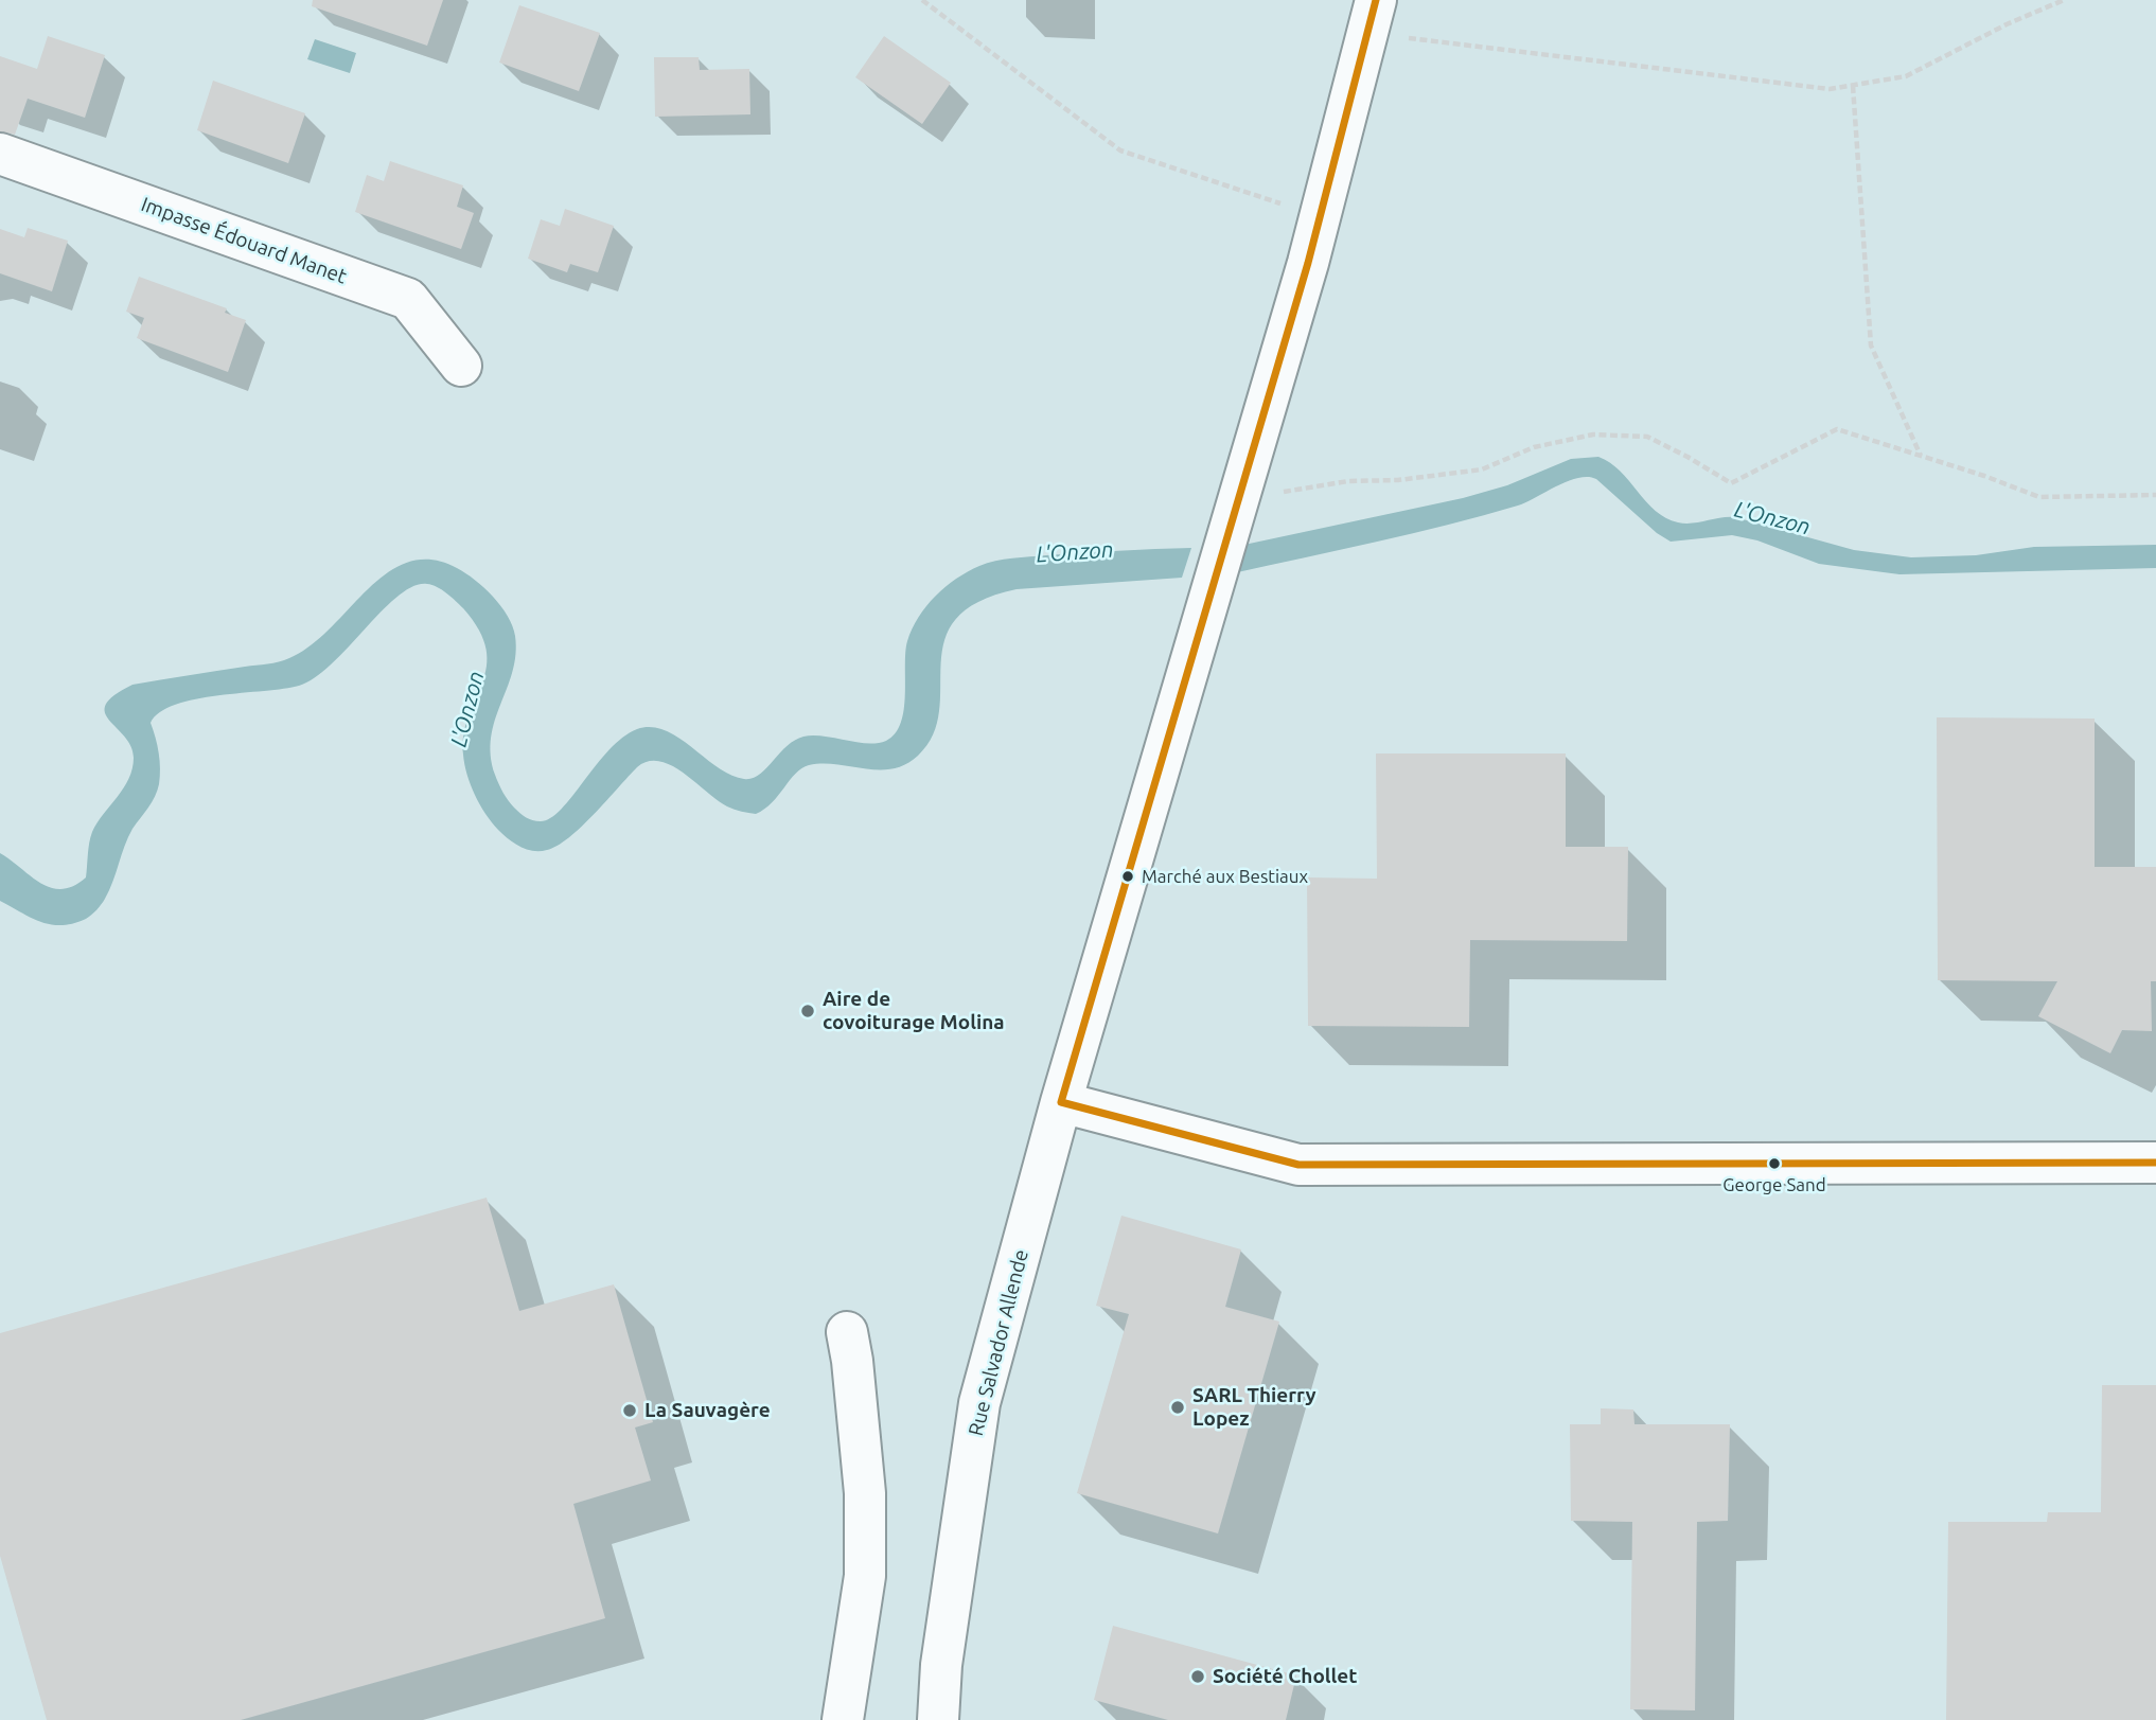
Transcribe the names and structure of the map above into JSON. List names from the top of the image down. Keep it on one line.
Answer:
{"streets":{"street":["Impasse Édouard Manet","Rue Salvador Allende"]},"water":["L'Onzon"],"places":["Marché aux Bestiaux","Aire de covoiturage Molina","George Sand","SARL Thierry Lopez","La Sauvagère","Société Chollet"]}
